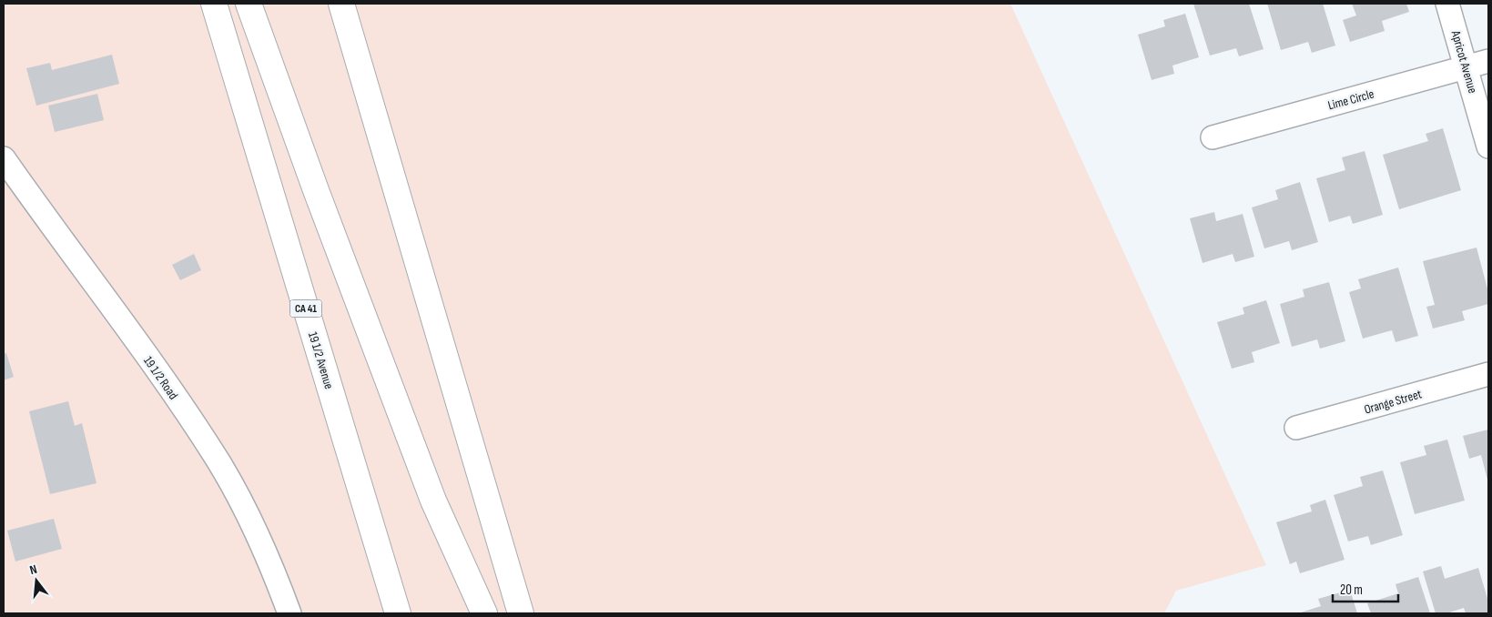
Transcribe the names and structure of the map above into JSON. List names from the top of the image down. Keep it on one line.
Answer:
{"streets":{"highway":["CA 41","19 1/2 Avenue"],"street":["Apricot Avenue","Lime Circle","19 1/2 Road","Orange Street"]},"crossings":[["Apricot Avenue","Lime Circle"]],"scale_bar":"20 m","north":"top"}
